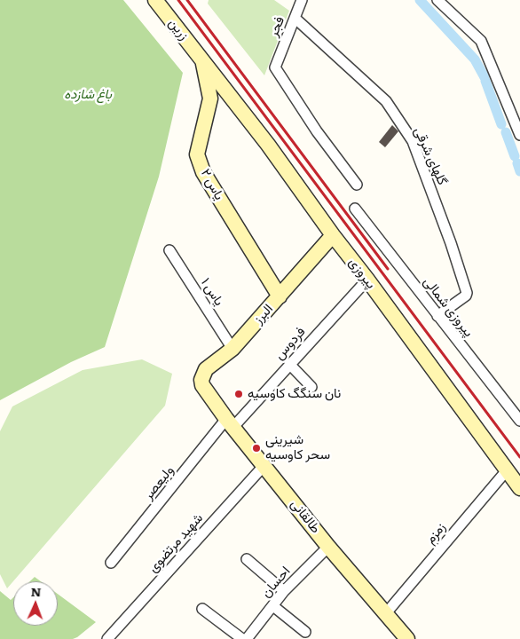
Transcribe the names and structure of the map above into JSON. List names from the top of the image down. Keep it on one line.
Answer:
{"streets":{"street":["فجر","زرین","گلهای شرقی","یاس ۲","پیروزی","یاس ۱","پیروزی شمالی","البرز","فردوس","ولیعصر","طالقانی","زمزم","شهید مرتضوی","احسان"]},"crossings":[["فجر","گلهای شرقی"],["زرین","یاس ۲"],["زرین","پیروزی"],["گلهای شرقی","پیروزی شمالی"],["یاس ۲","پیروزی"],["یاس ۲","البرز"],["پیروزی","البرز"],["پیروزی","فردوس"],["پیروزی","زمزم"],["یاس ۱","البرز"],["البرز","طالقانی"],["فردوس","ولیعصر"],["فردوس","طالقانی"],["ولیعصر","طالقانی"],["طالقانی","زمزم"],["طالقانی","شهید مرتضوی"],["طالقانی","احسان"]],"parks":["باغ شازده"],"places":["نان سنگگ کاوسیه","شیرینی سحر کاوسیه"],"north":"top"}
